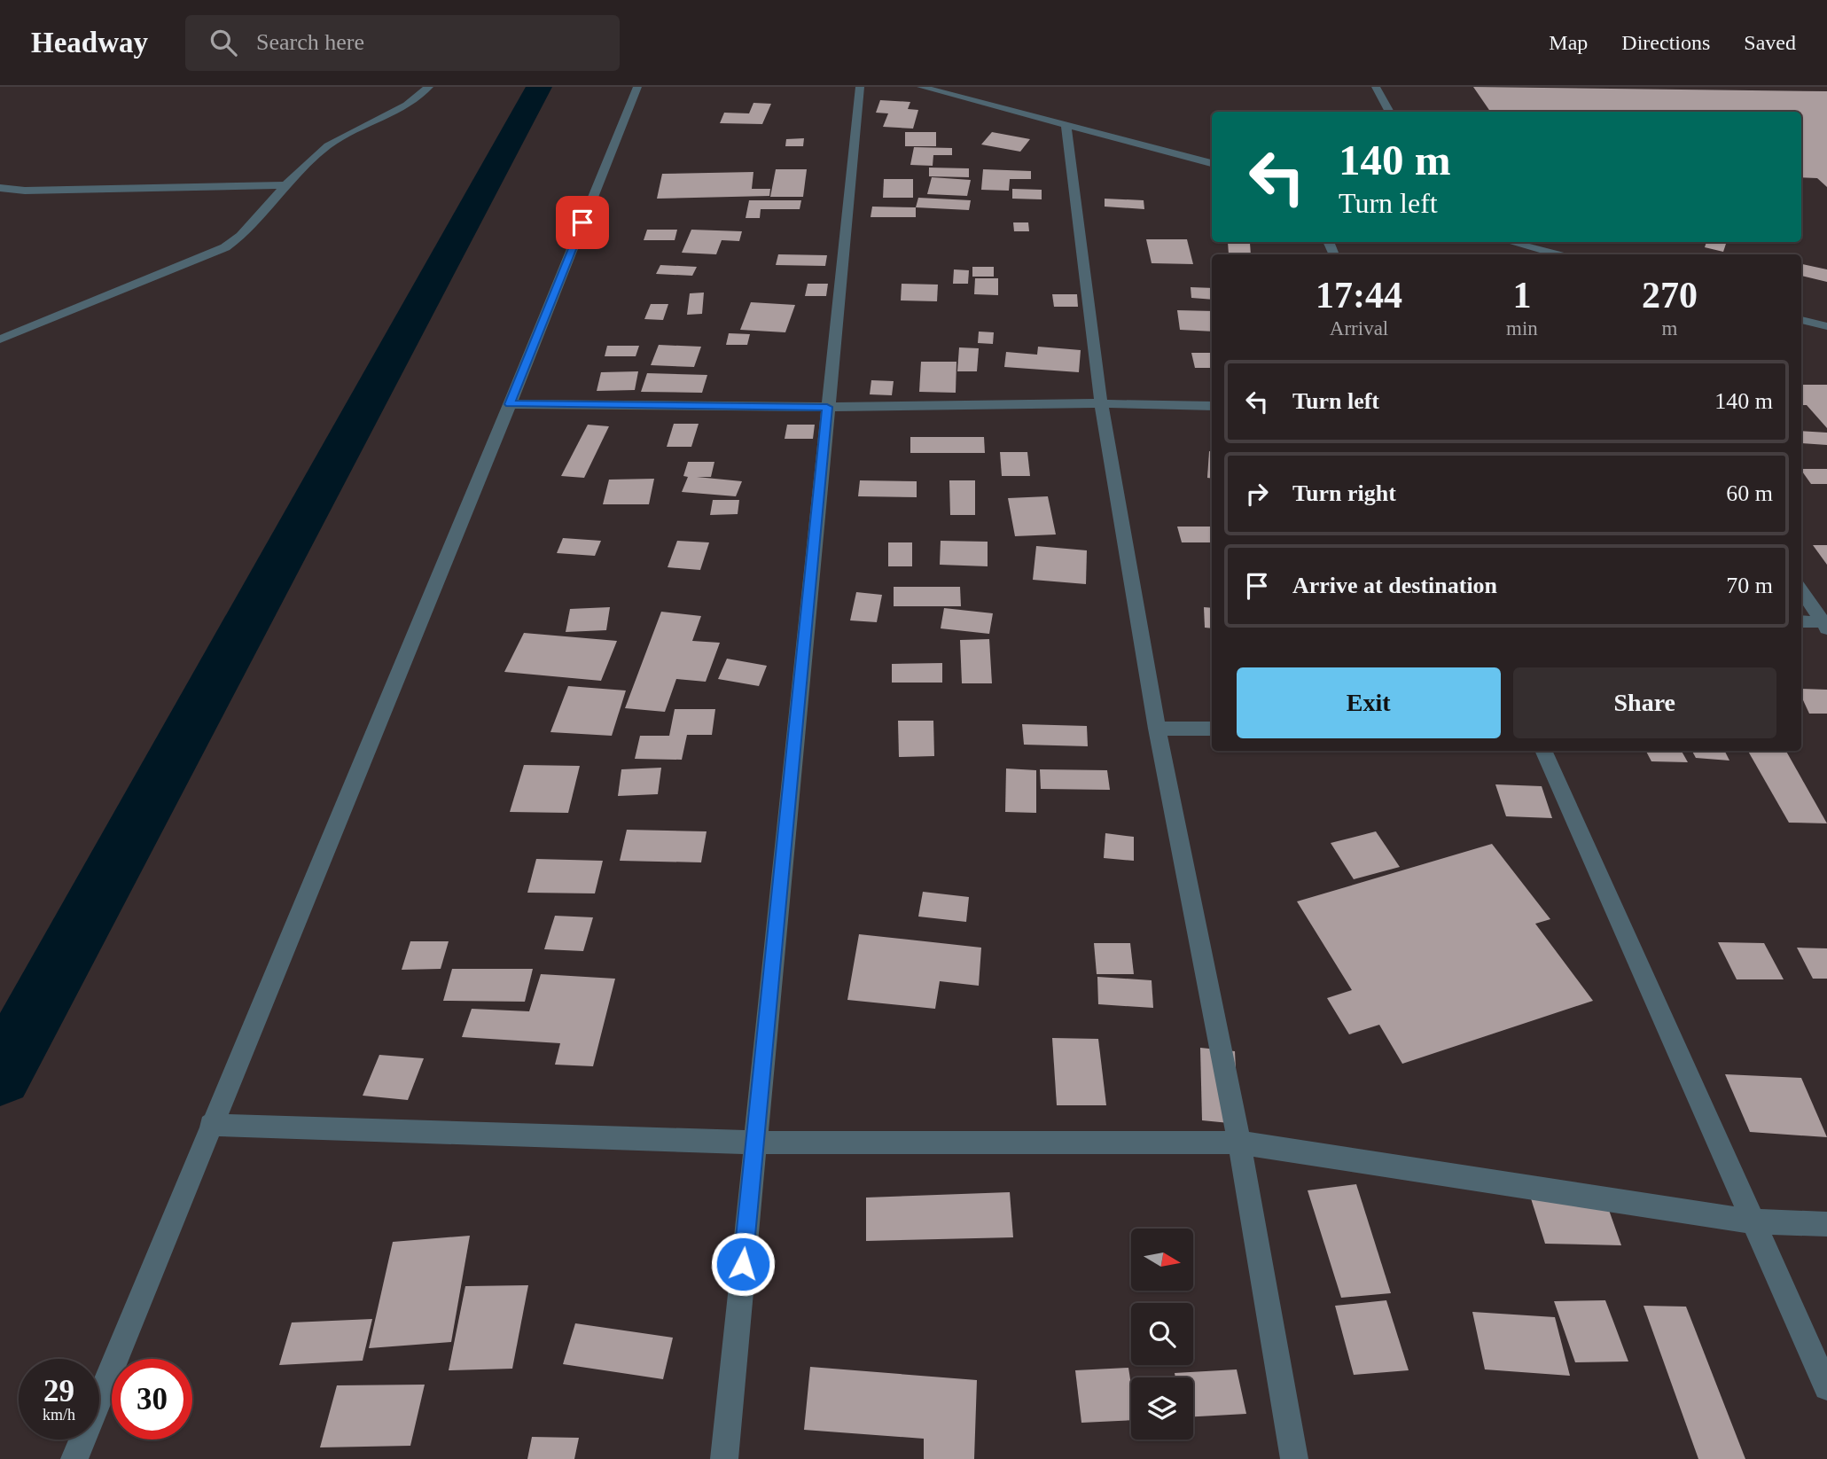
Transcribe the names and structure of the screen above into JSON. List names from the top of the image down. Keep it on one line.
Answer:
{"north":"right","page":{"header":"Headway","search":"Search here","nav":["Map","Directions","Saved"],"turn":["140 m","Turn left"],"eta":["17:44","Arrival","1","min","270","m"],"list":[{"name":"Turn left","value":"140 m"},{"name":"Turn right","value":"60 m"},{"name":"Arrive at destination","value":"70 m"}],"buttons":["Exit","Share"],"speed":"29 km/h","limit":"30"}}
